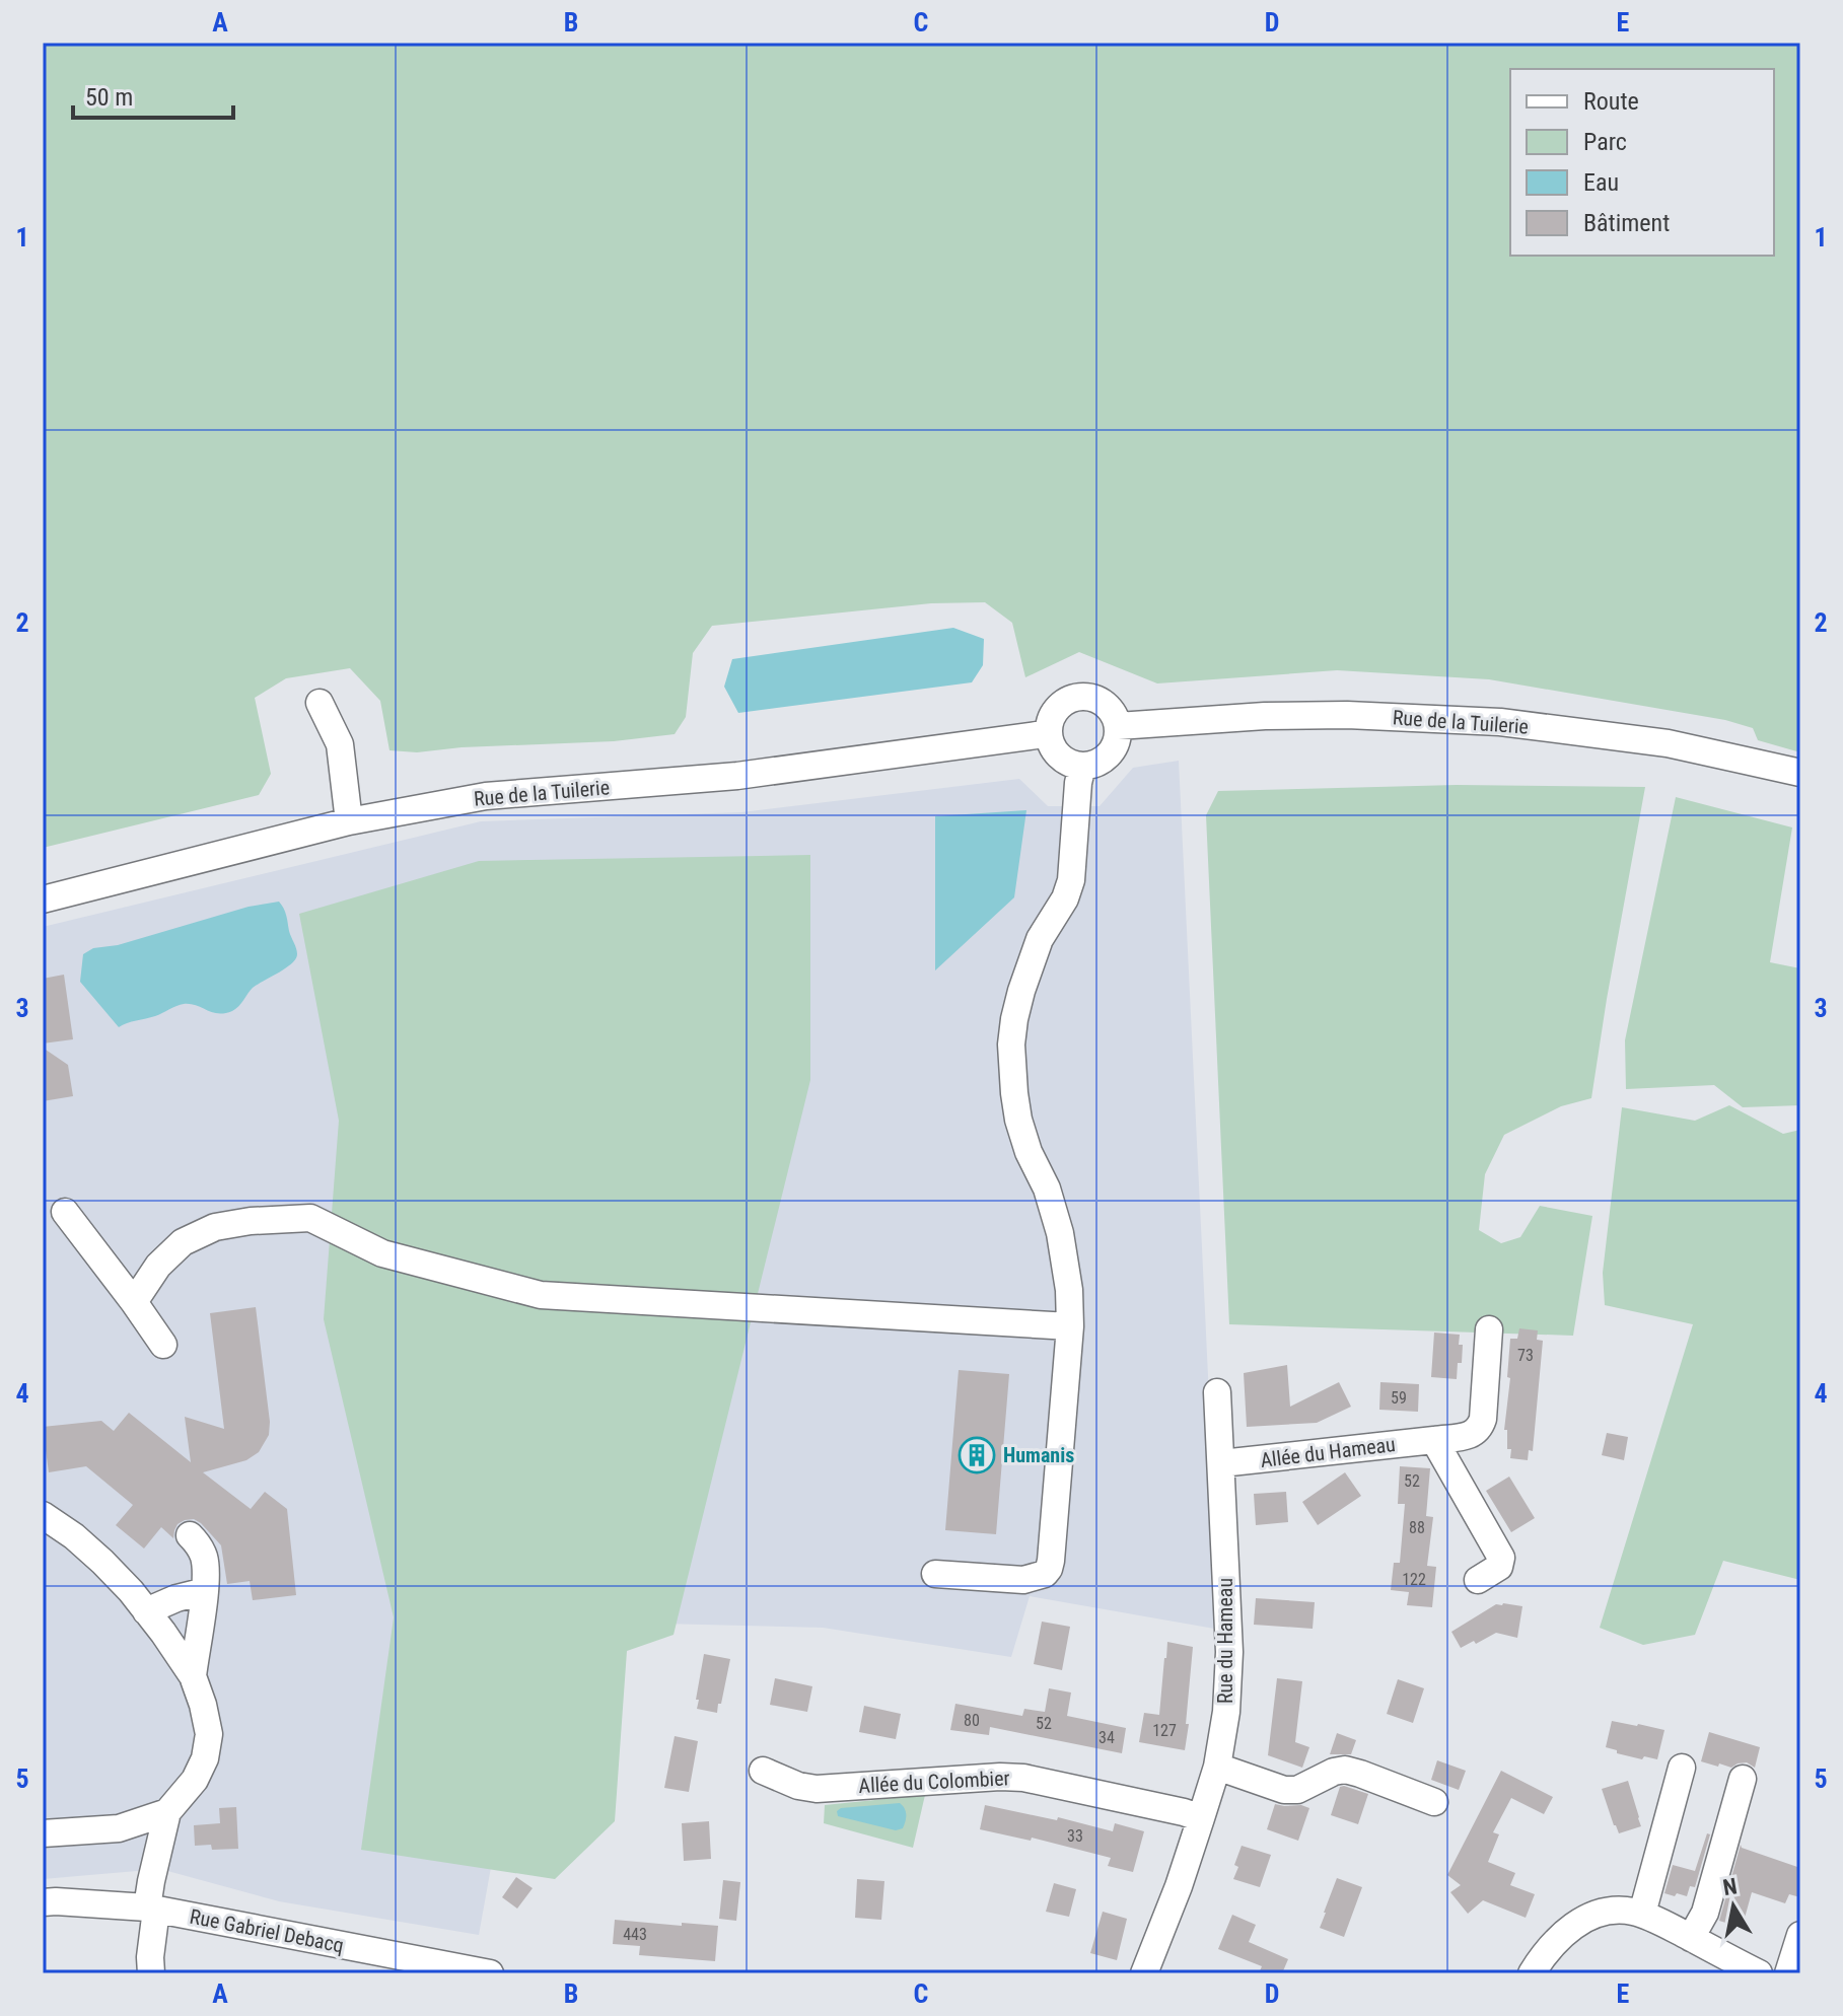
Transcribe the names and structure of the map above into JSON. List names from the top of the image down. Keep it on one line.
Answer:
{"streets":{"street":["Rue de la Tuilerie","Allée du Hameau","Rue du Hameau","Allée du Colombier","Rue Gabriel Debacq"]},"crossings":[["Allée du Hameau","Rue du Hameau"],["Rue du Hameau","Allée du Colombier"]],"places":{"building":["Humanis"]},"house_numbers":["73","59","52","88","122","80","52","127","34","33","443"],"legend":["Route","Parc","Eau","Bâtiment"],"scale_bar":"50 m","north":"top","grid":{"columns":["A","B","C","D","E"],"rows":["1","2","3","4","5"]}}
